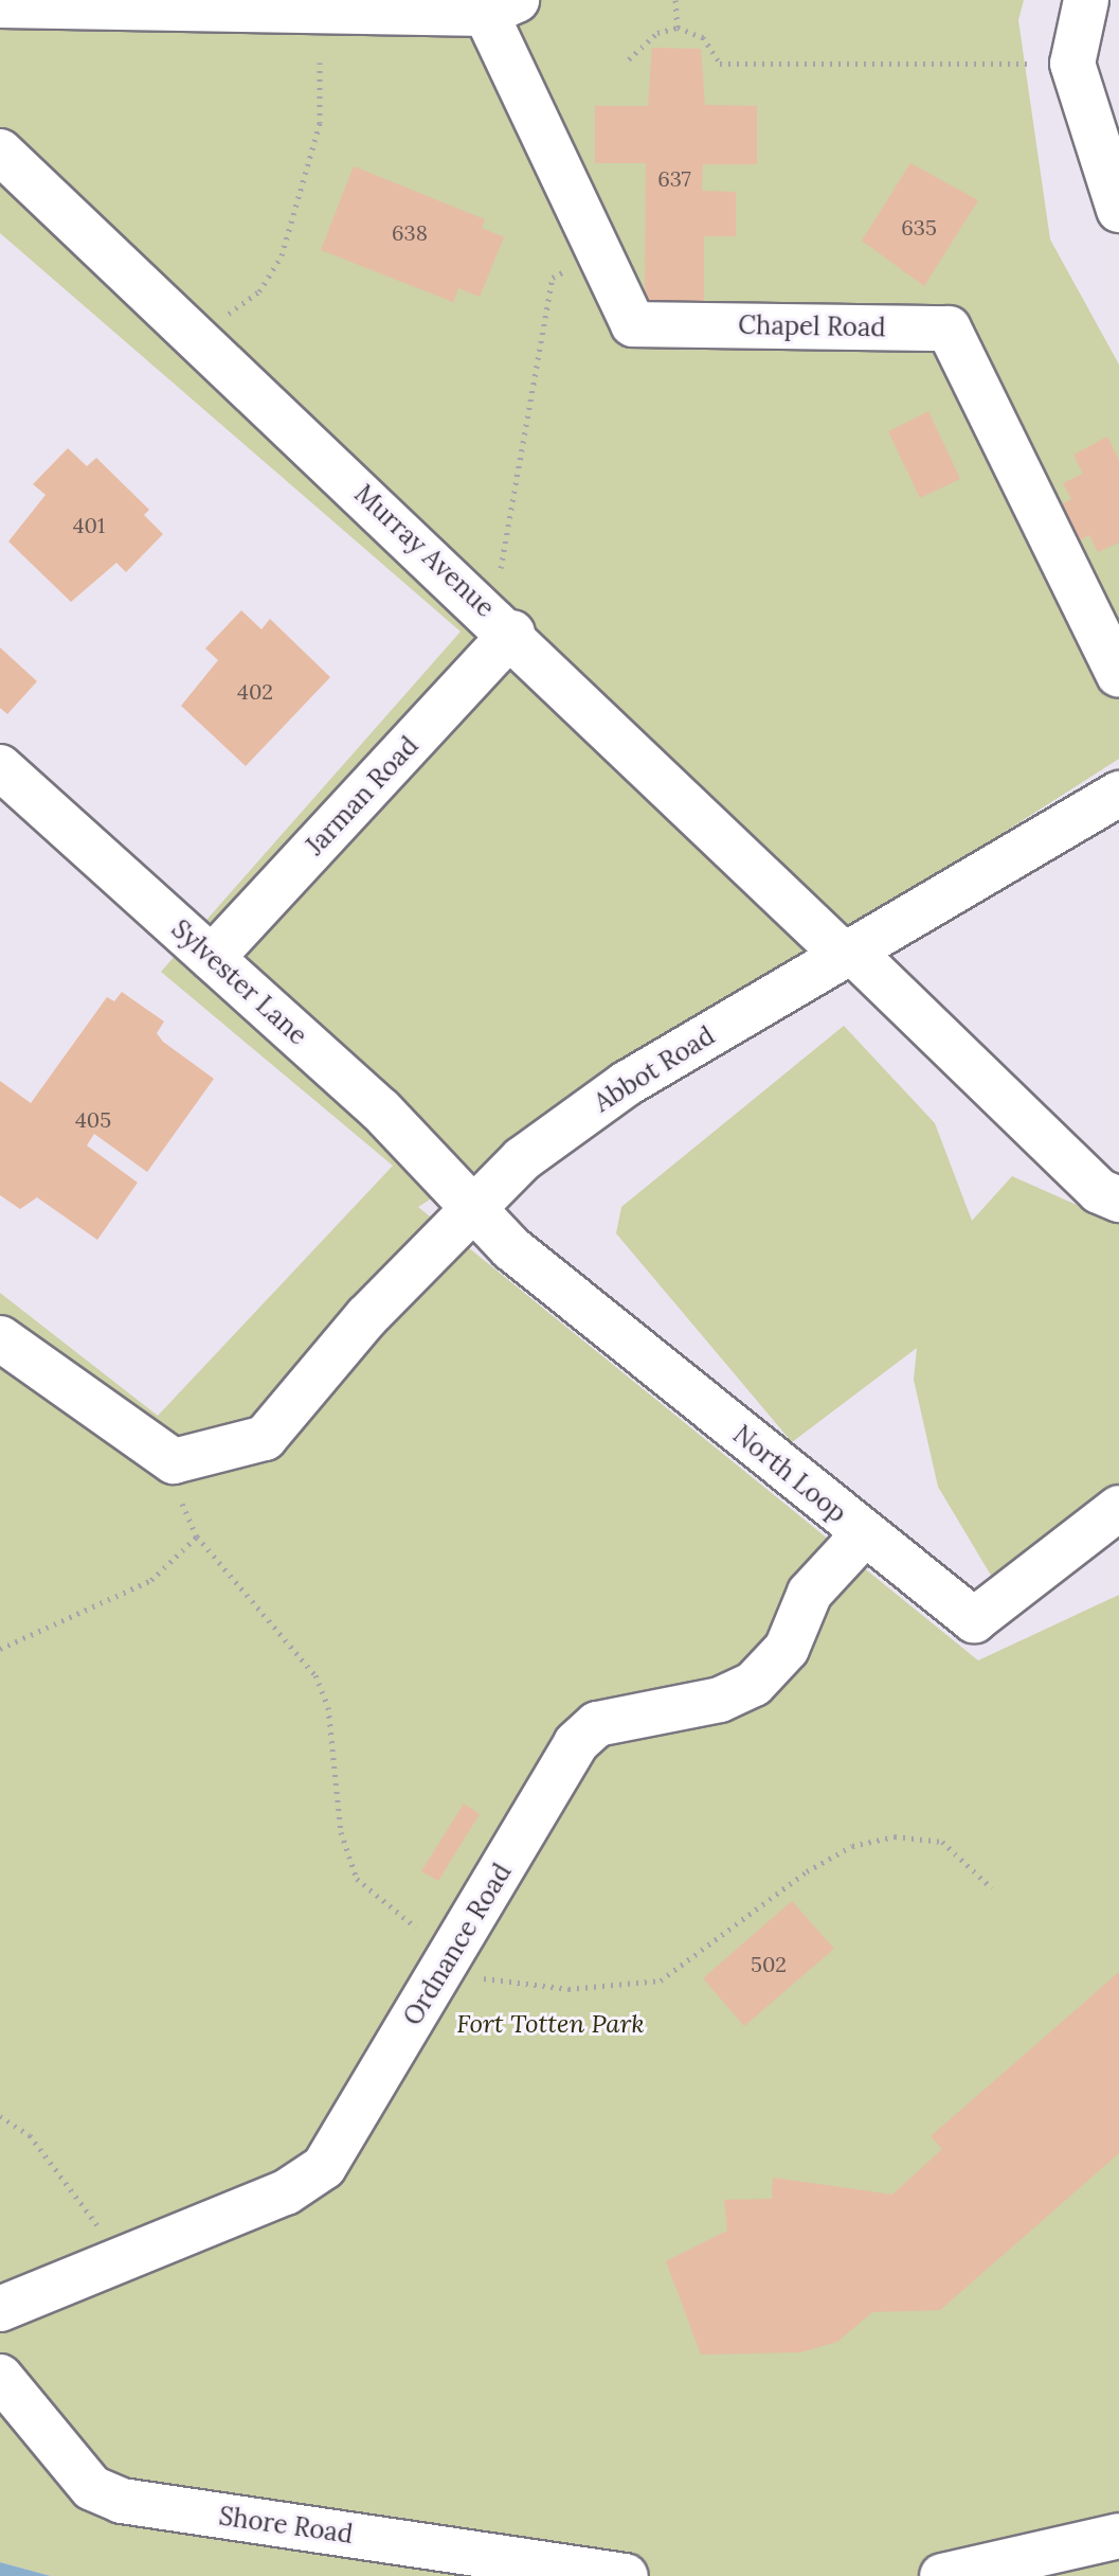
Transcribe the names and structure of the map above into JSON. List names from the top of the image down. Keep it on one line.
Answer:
{"streets":{"street":["Chapel Road","Murray Avenue","Jarman Road","Sylvester Lane","Abbot Road","North Loop","Ordnance Road","Shore Road"]},"crossings":[["Murray Avenue","Jarman Road"],["Murray Avenue","Abbot Road"],["Jarman Road","Sylvester Lane"],["Sylvester Lane","Abbot Road"],["Sylvester Lane","North Loop"],["Abbot Road","North Loop"],["North Loop","Ordnance Road"]],"parks":["Fort Totten Park"],"house_numbers":["637","635","638","401","402","405","502"]}
